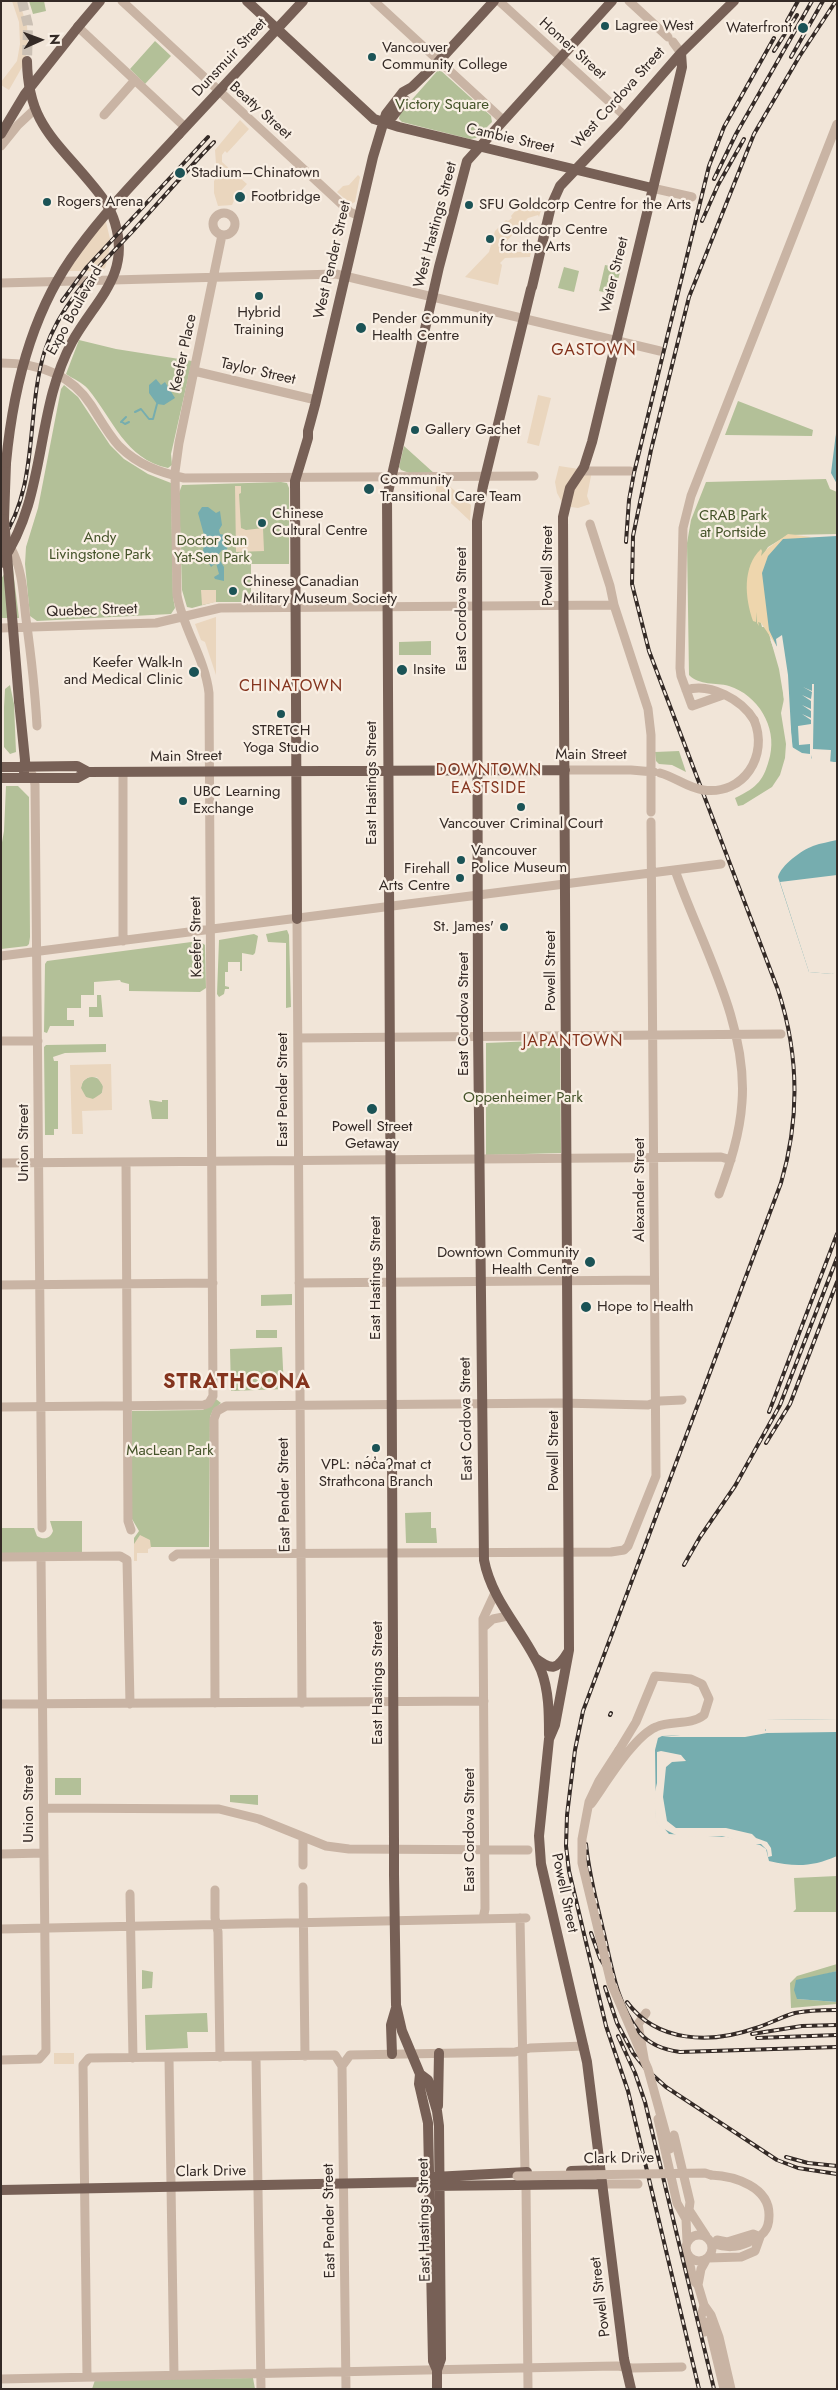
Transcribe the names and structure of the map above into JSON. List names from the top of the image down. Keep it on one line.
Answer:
{"streets":{"main road":["Dunsmuir Street","West Cordova Street","Cambie Street","West Hastings Street","West Pender Street","Water Street","Expo Boulevard","Powell Street","East Cordova Street","Main Street","East Hastings Street","East Pender Street","Clark Drive"],"street":["Homer Street","Beatty Street","Keefer Place","Taylor Street","Quebec Street","Keefer Street","Union Street","Alexander Street"]},"crossings":[["Homer Street","West Cordova Street"],["Homer Street","West Hastings Street"],["Dunsmuir Street","Beatty Street"],["Dunsmuir Street","Cambie Street"],["West Cordova Street","Cambie Street"],["West Cordova Street","Water Street"],["West Cordova Street","East Cordova Street"],["Beatty Street","West Pender Street"],["Cambie Street","West Hastings Street"],["Cambie Street","West Pender Street"],["Cambie Street","Water Street"],["West Hastings Street","East Hastings Street"],["West Pender Street","Taylor Street"],["West Pender Street","East Pender Street"],["Water Street","Powell Street"],["Keefer Place","Taylor Street"],["Keefer Place","Keefer Street"],["Powell Street","East Cordova Street"],["Powell Street","Quebec Street"],["Powell Street","Main Street"],["Powell Street","Alexander Street"],["Powell Street","Clark Drive"],["East Cordova Street","Quebec Street"],["East Cordova Street","Main Street"],["Quebec Street","East Hastings Street"],["Quebec Street","Keefer Street"],["Quebec Street","East Pender Street"],["Main Street","East Hastings Street"],["Main Street","Keefer Street"],["Main Street","East Pender Street"],["Main Street","Union Street"],["East Hastings Street","Clark Drive"],["East Pender Street","Clark Drive"]],"districts":["GASTOWN","CHINATOWN","DOWNTOWN EASTSIDE","JAPANTOWN","STRATHCONA"],"parks":["Victory Square","CRAB Park at Portside","Andy Livingstone Park","Doctor Sun Yat-Sen Park","Oppenheimer Park","MacLean Park"],"places":["Lagree West","Waterfront","Vancouver Community College","Stadium–Chinatown","Footbridge","Rogers Arena","SFU Goldcorp Centre for the Arts","Goldcorp Centre for the Arts","Hybrid Training","Pender Community Health Centre","Gallery Gachet","Community Transitional Care Team","Chinese Cultural Centre","Chinese Canadian Military Museum Society","Insite","Keefer Walk-In and Medical Clinic","STRETCH Yoga Studio","UBC Learning Exchange","Vancouver Criminal Court","Vancouver Police Museum","Firehall Arts Centre","St. James'","Powell Street Getaway","Downtown Community Health Centre","Hope to Health","VPL: nə́c̓aʔmat ct Strathcona Branch"],"north":"right"}
